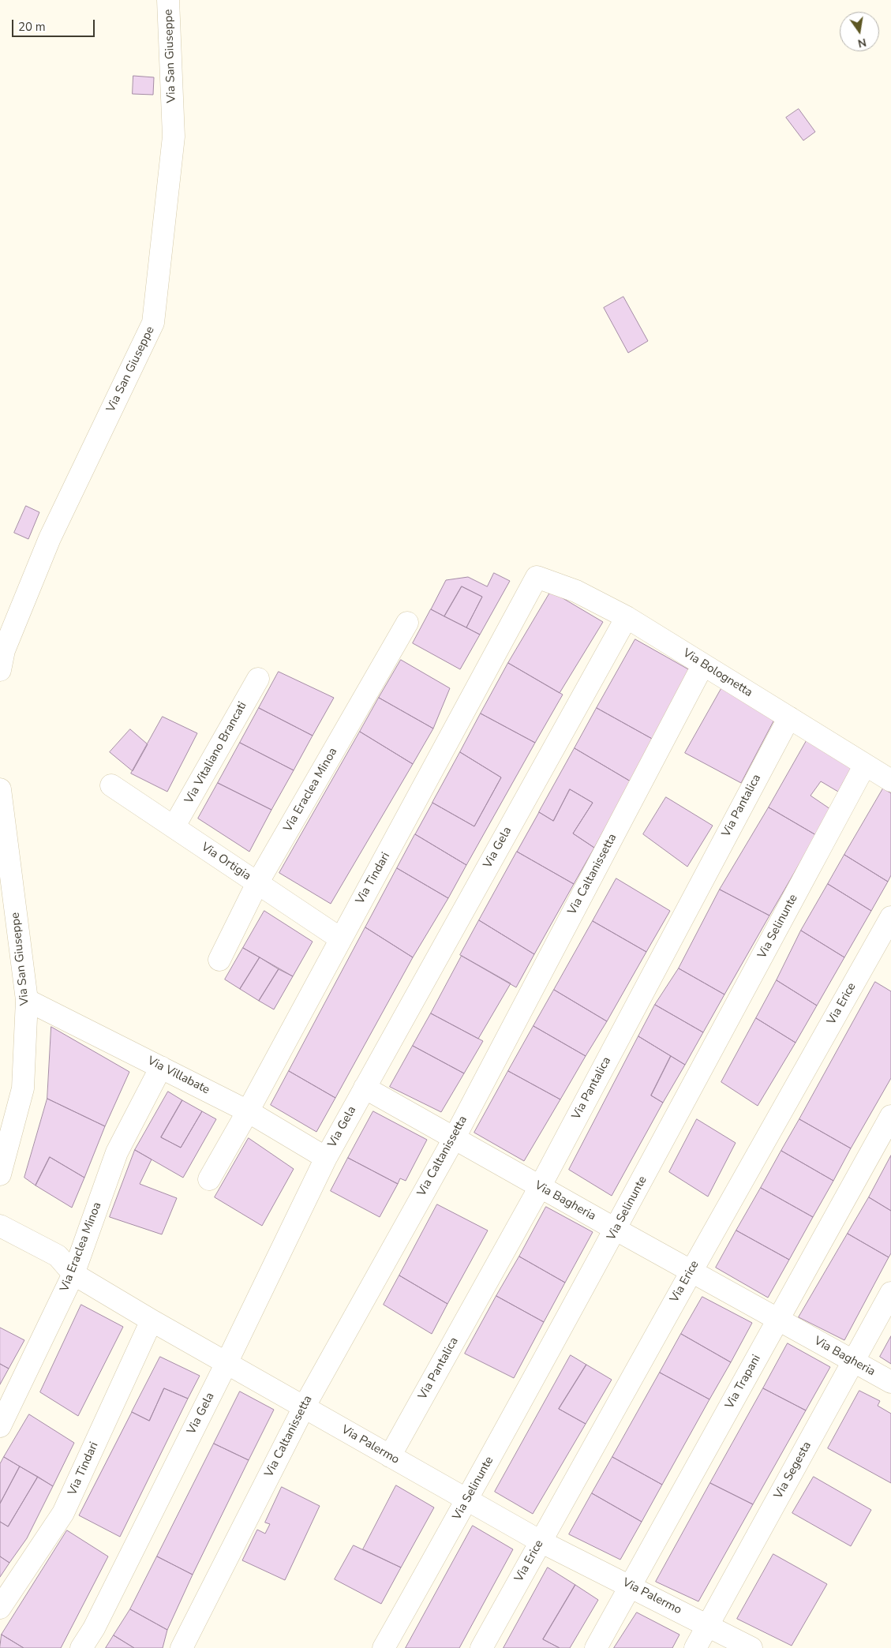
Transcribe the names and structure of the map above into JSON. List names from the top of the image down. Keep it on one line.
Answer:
{"streets":{"street":["Via San Giuseppe","Via Bolognetta","Via Vitaliano Brancati","Via Eraclea Minoa","Via Pantalica","Via Gela","Via Ortigia","Via Caltanissetta","Via Tindari","Via Selinunte","Via Erice","Via Villabate","Via Bagheria","Via Trapani","Via Palermo","Via Segesta"]},"crossings":[["Via San Giuseppe","Via Villabate"],["Via Bolognetta","Via Pantalica"],["Via Bolognetta","Via Gela"],["Via Bolognetta","Via Caltanissetta"],["Via Bolognetta","Via Tindari"],["Via Bolognetta","Via Selinunte"],["Via Vitaliano Brancati","Via Ortigia"],["Via Eraclea Minoa","Via Ortigia"],["Via Eraclea Minoa","Via Villabate"],["Via Eraclea Minoa","Via Palermo"],["Via Pantalica","Via Bagheria"],["Via Pantalica","Via Palermo"],["Via Gela","Via Villabate"],["Via Gela","Via Bagheria"],["Via Gela","Via Palermo"],["Via Ortigia","Via Tindari"],["Via Caltanissetta","Via Bagheria"],["Via Caltanissetta","Via Palermo"],["Via Tindari","Via Villabate"],["Via Tindari","Via Palermo"],["Via Selinunte","Via Bagheria"],["Via Selinunte","Via Palermo"],["Via Erice","Via Bagheria"],["Via Erice","Via Palermo"],["Via Bagheria","Via Trapani"],["Via Bagheria","Via Segesta"],["Via Trapani","Via Palermo"],["Via Palermo","Via Segesta"]],"scale_bar":"20 m","north":"bottom"}
